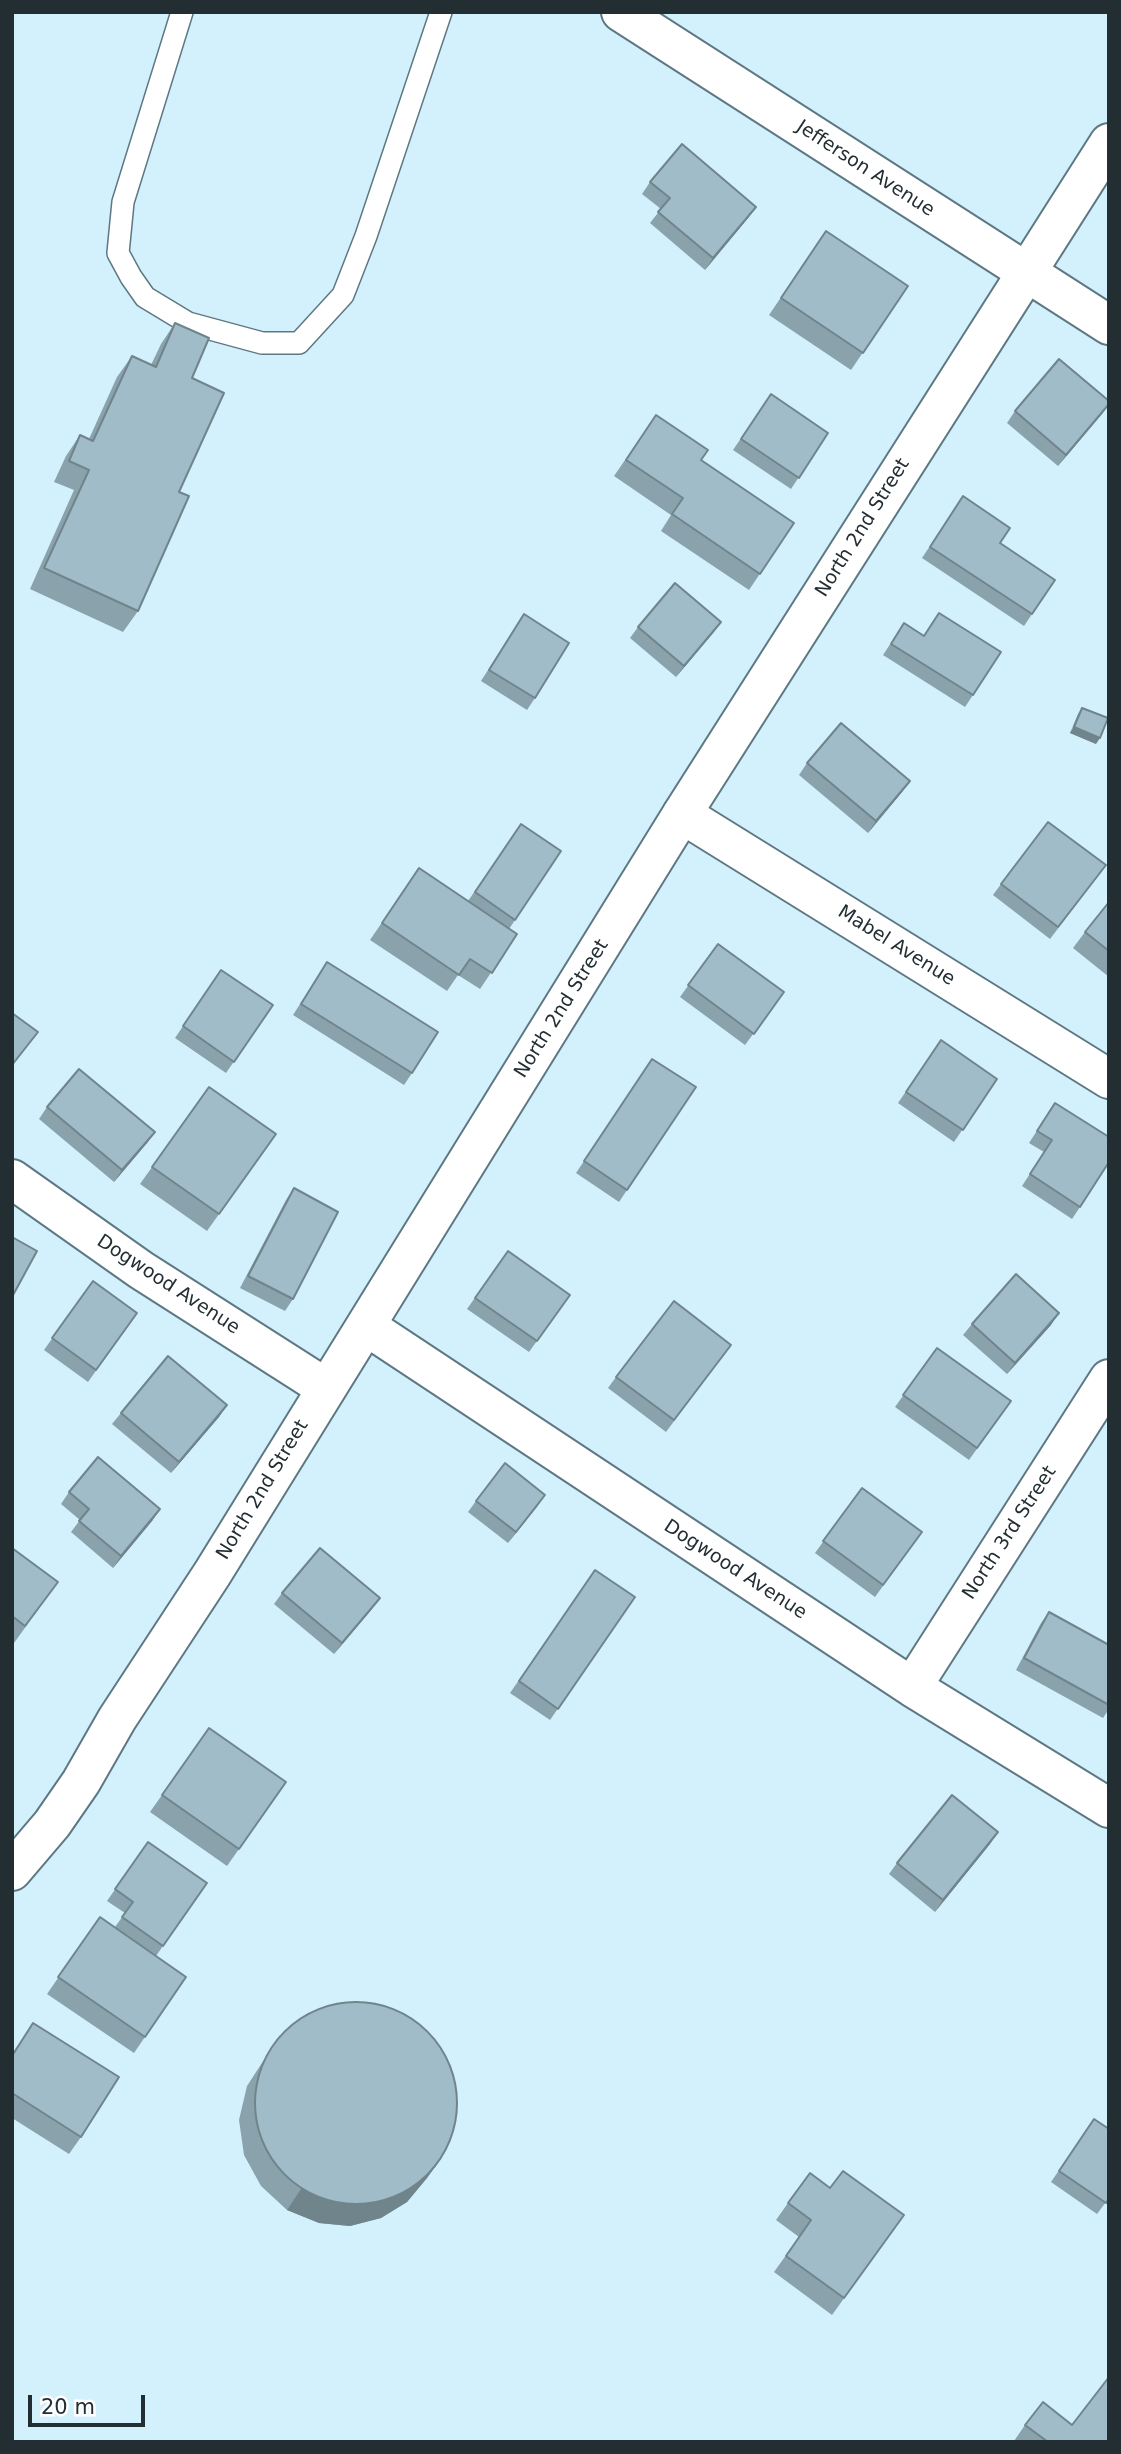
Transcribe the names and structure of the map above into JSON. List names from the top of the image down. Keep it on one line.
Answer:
{"streets":{"street":["Jefferson Avenue","North 2nd Street","Mabel Avenue","Dogwood Avenue","North 3rd Street"]},"crossings":[["Jefferson Avenue","North 2nd Street"],["North 2nd Street","Mabel Avenue"],["North 2nd Street","Dogwood Avenue"],["Dogwood Avenue","North 3rd Street"]],"scale_bar":"20 m"}
